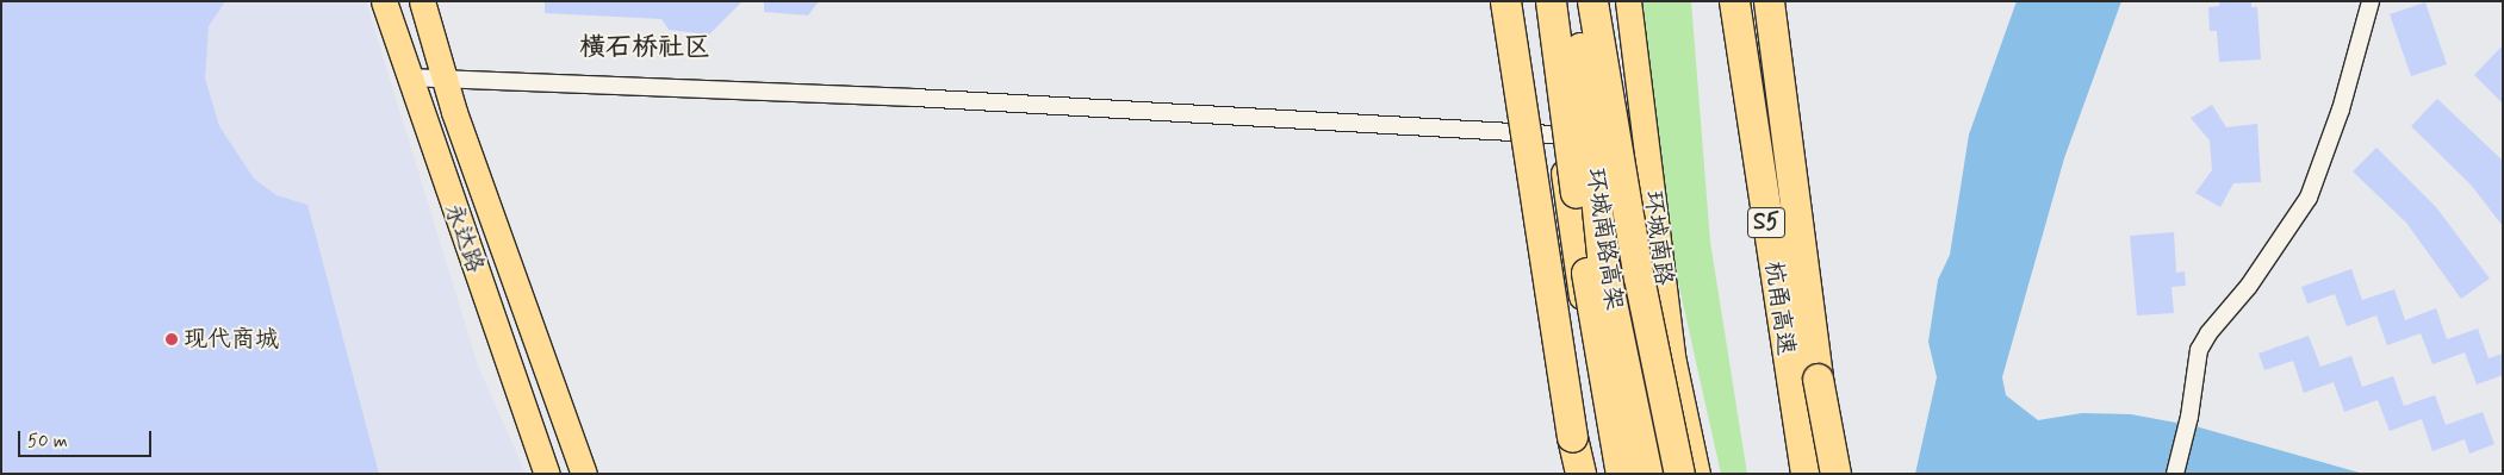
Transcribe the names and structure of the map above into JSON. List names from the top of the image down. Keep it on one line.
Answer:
{"streets":{"highway":["S5","环城南路高架","杭甬高速"],"main road":["永达路","环城南路"]},"districts":["横石桥社区"],"places":["现代商城"],"scale_bar":"50 m"}
